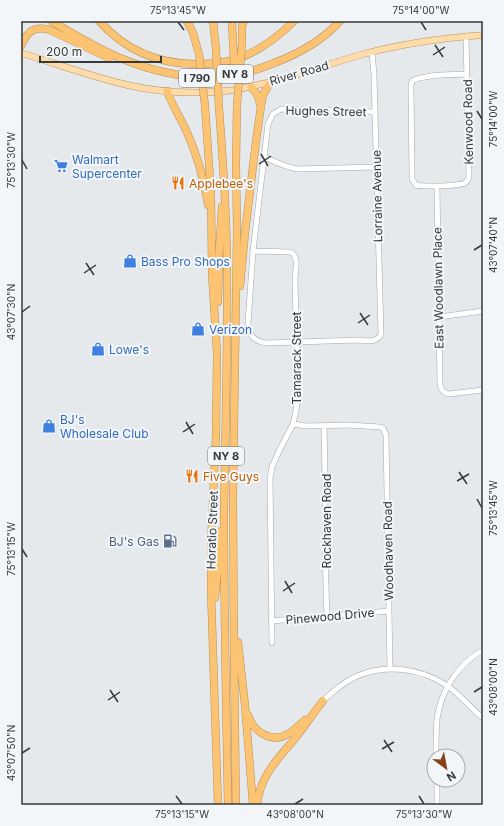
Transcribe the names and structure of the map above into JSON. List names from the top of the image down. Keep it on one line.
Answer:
{"streets":{"highway":["NY 8","I 790","Horatio Street"],"main road":["River Road"],"street":["Hughes Street","Kenwood Road","Lorraine Avenue","East Woodlawn Place","Tamarack Street","Rockhaven Road","Woodhaven Road","Pinewood Drive"]},"crossings":[["River Road","Kenwood Road"],["River Road","Lorraine Avenue"],["Hughes Street","Lorraine Avenue"],["Hughes Street","Tamarack Street"],["Kenwood Road","East Woodlawn Place"],["Tamarack Street","Pinewood Drive"],["Rockhaven Road","Woodhaven Road"],["Rockhaven Road","Pinewood Drive"],["Woodhaven Road","Pinewood Drive"]],"places":{"supermarket":["Walmart Supercenter"],"restaurant":["Applebee's","Five Guys"],"shop":["Bass Pro Shops","Verizon","Lowe's","BJ's Wholesale Club"],"fuel station":["BJ's Gas"]},"scale_bar":"200 m","north":"bottom right","coordinates":["75°13'45\"W","75°14'00\"W","75°13'30\"W","43°07'40\"N","43°07'30\"N","75°13'15\"W","43°08'00\"N","43°07'50\"N"]}
